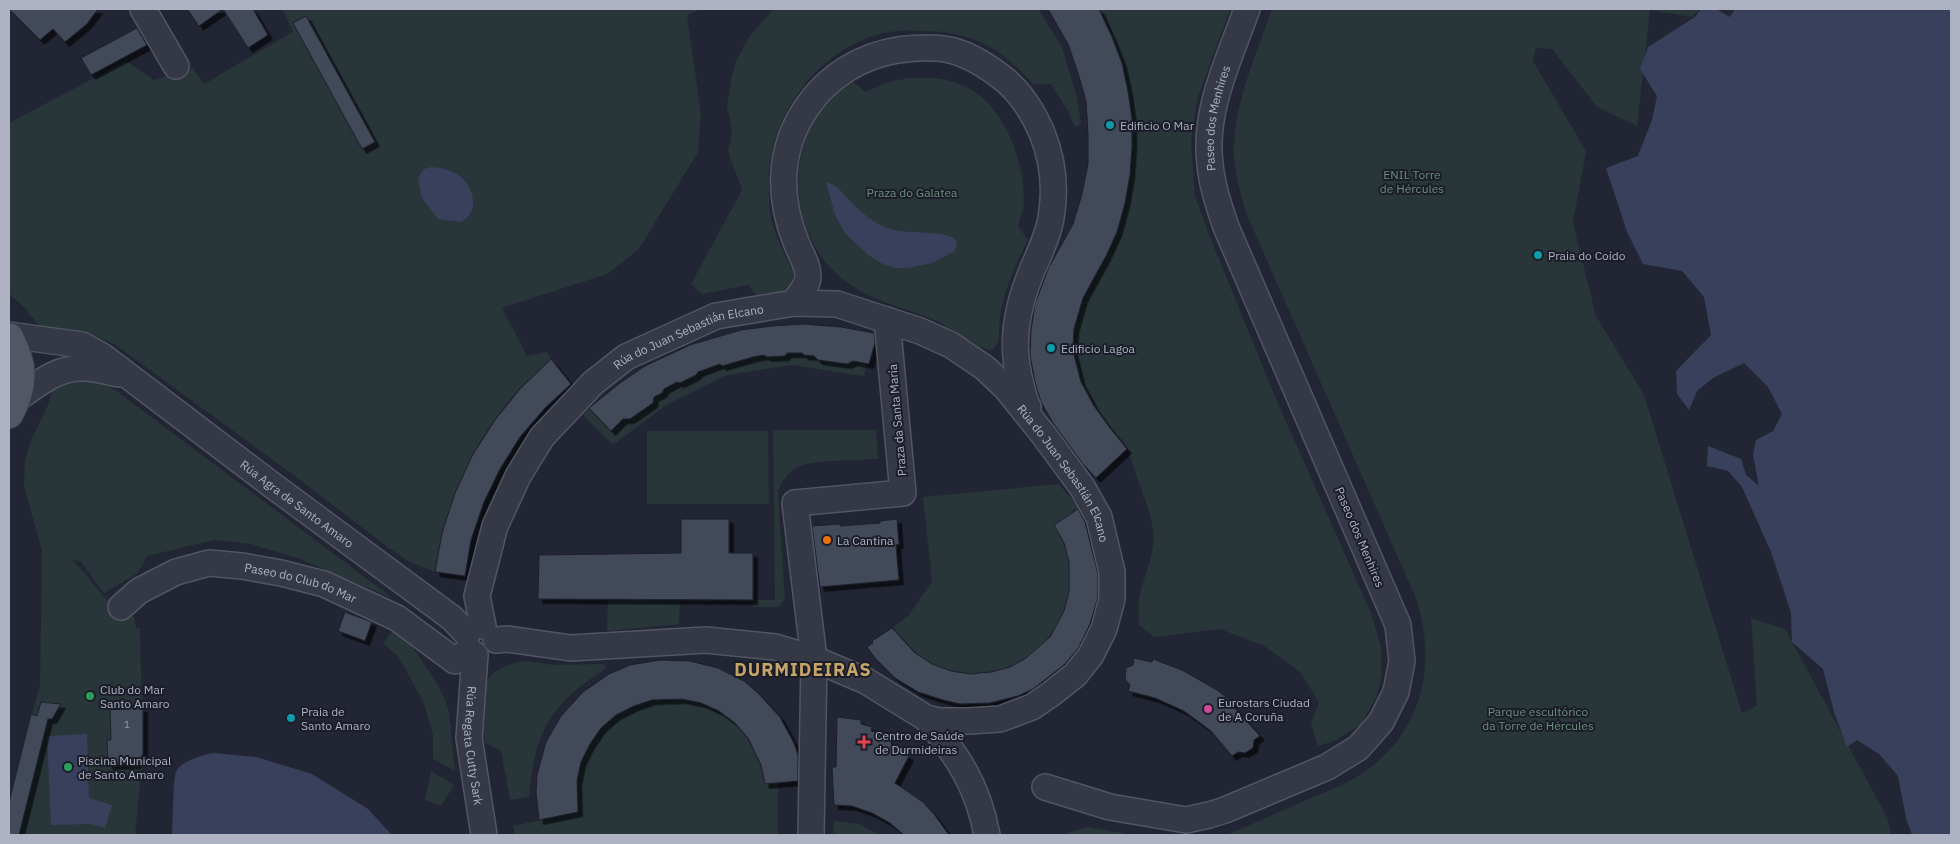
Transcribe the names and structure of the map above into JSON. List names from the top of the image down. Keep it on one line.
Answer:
{"streets":{"street":["Paseo dos Menhires","Rúa do Juan Sebastián Elcano","Praza da Santa María","Rúa Agra de Santo Amaro","Paseo do Club do Mar","Rúa Regata Cutty Sark"]},"crossings":[["Rúa do Juan Sebastián Elcano","Praza da Santa María"],["Rúa do Juan Sebastián Elcano","Rúa Agra de Santo Amaro"],["Rúa do Juan Sebastián Elcano","Paseo do Club do Mar"],["Rúa do Juan Sebastián Elcano","Rúa Regata Cutty Sark"],["Rúa Agra de Santo Amaro","Paseo do Club do Mar"],["Rúa Agra de Santo Amaro","Rúa Regata Cutty Sark"],["Paseo do Club do Mar","Rúa Regata Cutty Sark"]],"districts":["DURMIDEIRAS"],"parks":["ENIL Torre de Hércules","Praza do Galatea","Parque escultórico da Torre de Hércules"],"places":{"other":["Edificio O Mar","Praia do Coído","Edificio Lagoa","La Cantina","Club do Mar Santo Amaro","Eurostars Ciudad de A Coruña","Praia de Santo Amaro","Piscina Municipal de Santo Amaro"],"health":["Centro de Saúde de Durmideiras"]},"house_numbers":["1"]}
